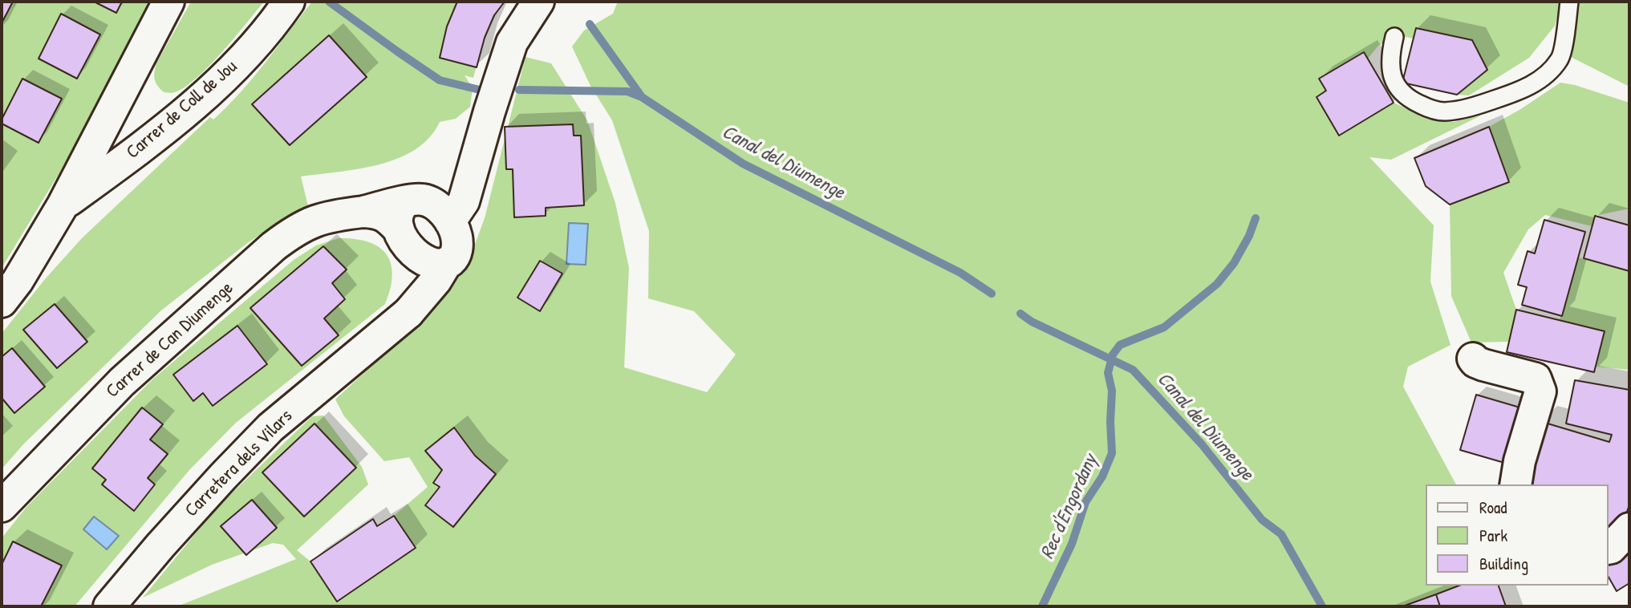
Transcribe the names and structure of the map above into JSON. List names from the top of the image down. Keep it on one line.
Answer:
{"streets":{"street":["Carrer de Coll de Jou","Carrer de Can Diumenge","Carretera dels Vilars"]},"crossings":[["Carrer de Can Diumenge","Carretera dels Vilars"]],"water":["Canal del Diumenge","Rec d'Engordany"],"legend":["Road","Park","Building"]}
